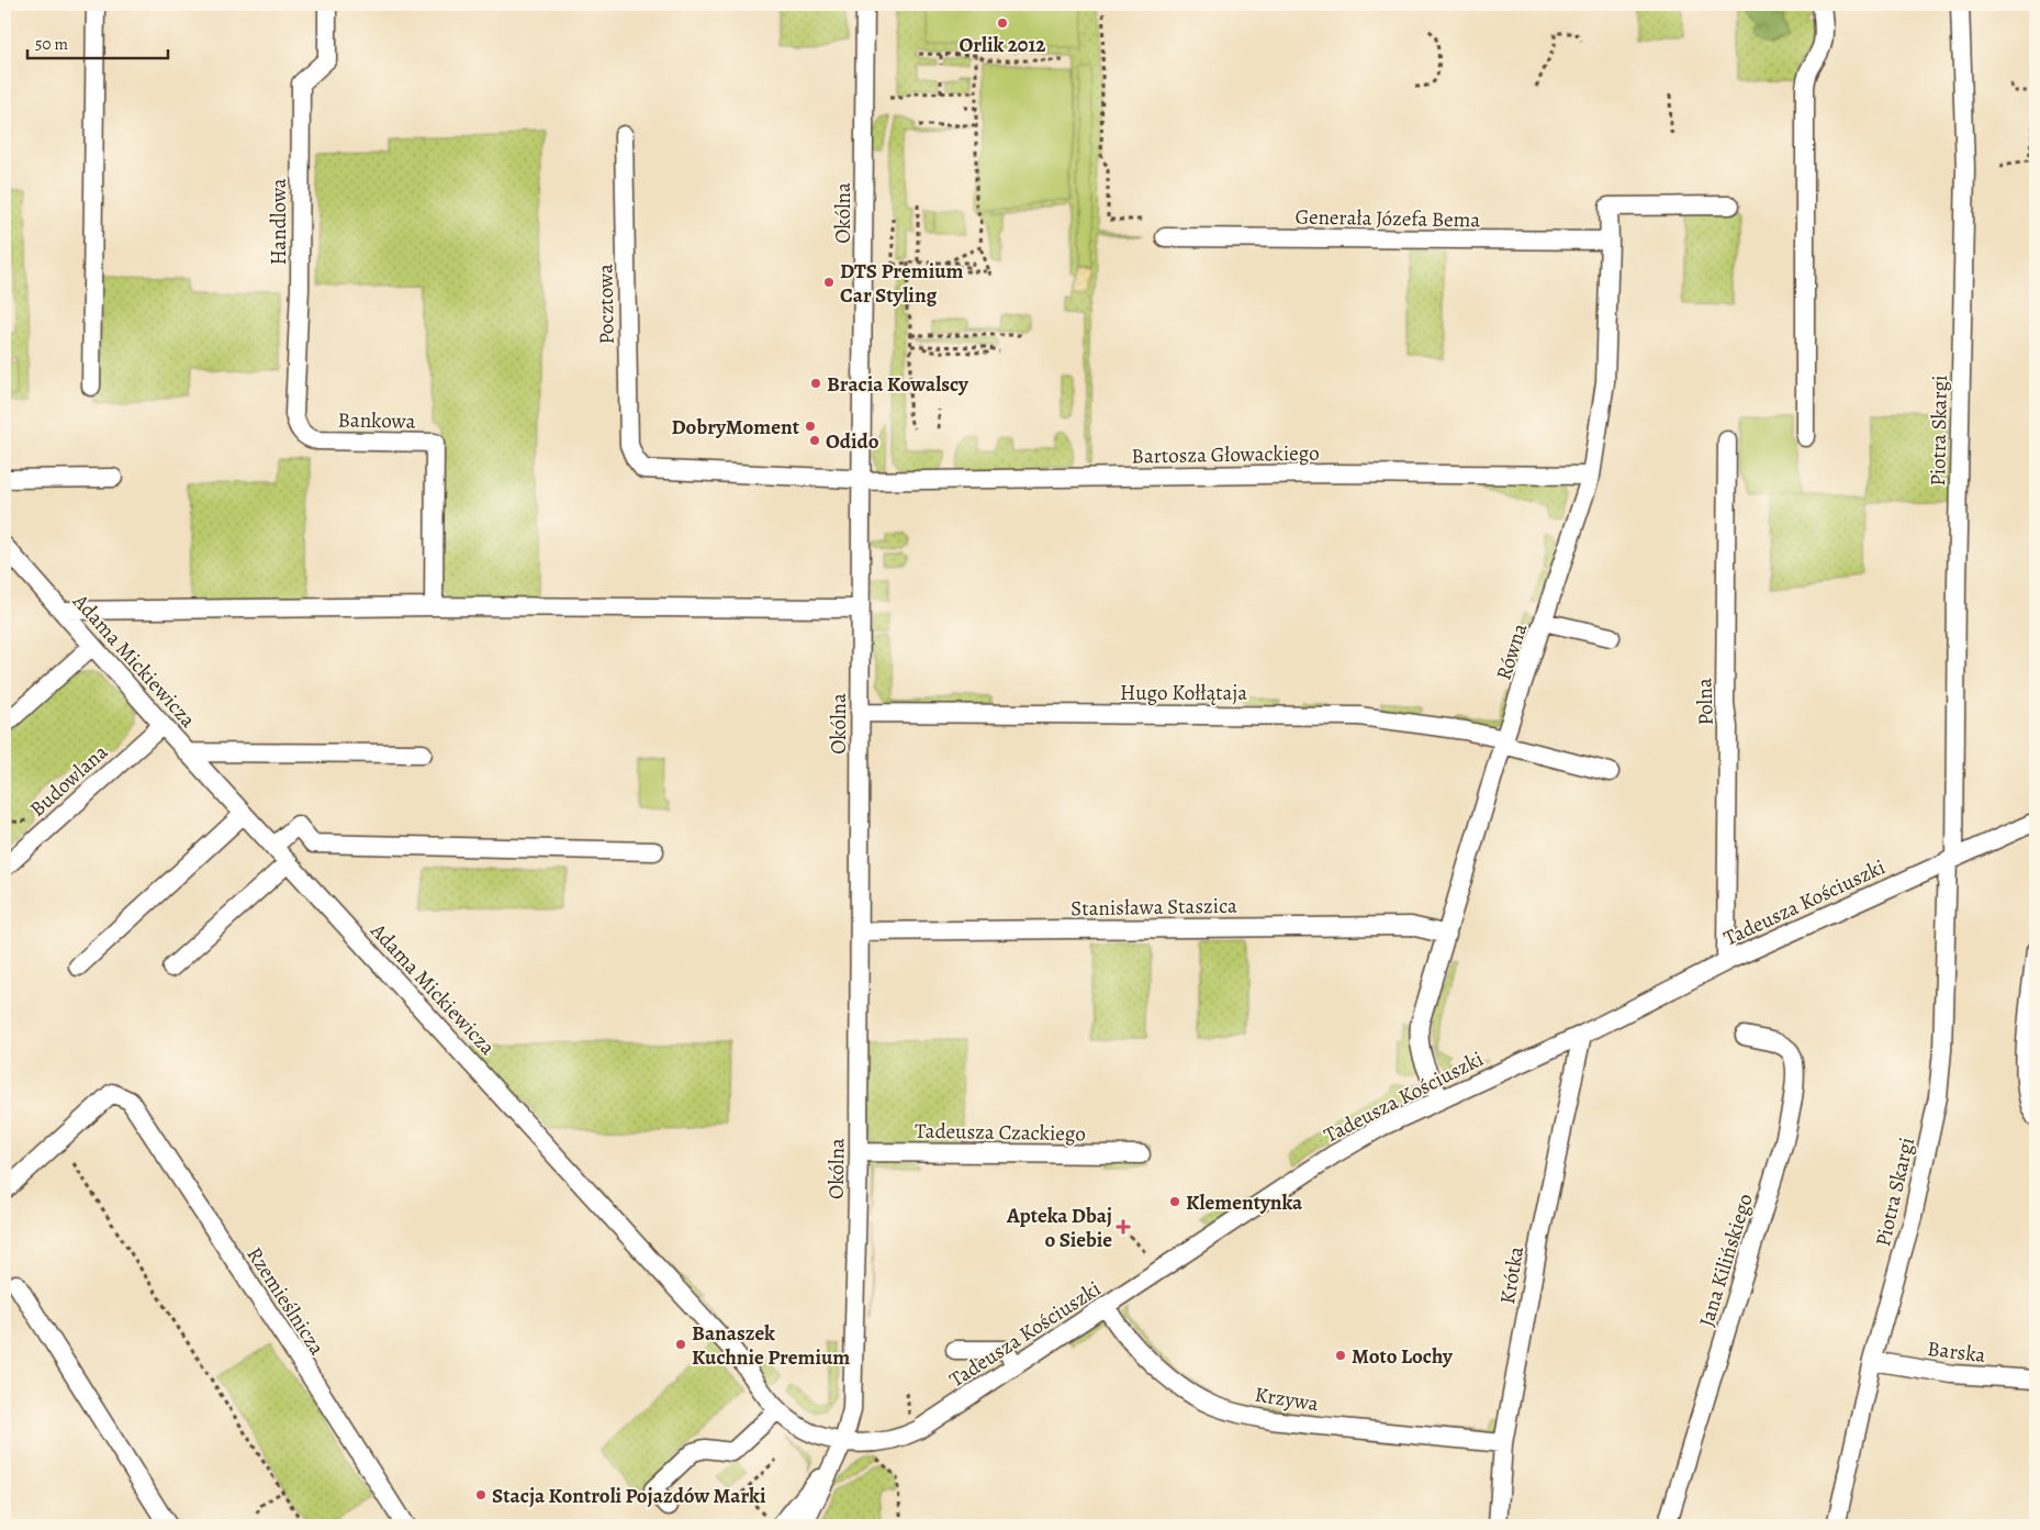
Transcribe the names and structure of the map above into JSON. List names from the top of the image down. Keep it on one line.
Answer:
{"streets":{"street":["Okólna","Generała Józefa Bema","Handlowa","Pocztowa","Bankowa","Piotra Skargi","Bartosza Głowackiego","Równa","Adama Mickiewicza","Hugo Kołłątaja","Polna","Budowlana","Tadeusza Kościuszki","Stanisława Staszica","Tadeusza Czackiego","Jana Kilińskiego","Krótka","Rzemieślnicza","Barska","Krzywa"]},"crossings":[["Okólna","Pocztowa"],["Okólna","Bartosza Głowackiego"],["Okólna","Adama Mickiewicza"],["Okólna","Hugo Kołłątaja"],["Okólna","Tadeusza Kościuszki"],["Okólna","Stanisława Staszica"],["Okólna","Tadeusza Czackiego"],["Generała Józefa Bema","Równa"],["Handlowa","Bankowa"],["Pocztowa","Bartosza Głowackiego"],["Piotra Skargi","Tadeusza Kościuszki"],["Piotra Skargi","Barska"],["Bartosza Głowackiego","Równa"],["Równa","Hugo Kołłątaja"],["Równa","Tadeusza Kościuszki"],["Równa","Stanisława Staszica"],["Adama Mickiewicza","Budowlana"],["Adama Mickiewicza","Tadeusza Kościuszki"],["Polna","Tadeusza Kościuszki"],["Tadeusza Kościuszki","Krótka"],["Tadeusza Kościuszki","Krzywa"],["Krótka","Krzywa"]],"places":{"other":["Orlik 2012","DTS Premium Car Styling","Bracia Kowalscy","DobryMoment","Odido","Klementynka","Banaszek Kuchnie Premium","Moto Lochy","Stacja Kontroli Pojazdów Marki"],"health":["Apteka Dbaj o Siebie"]},"scale_bar":"50 m"}
